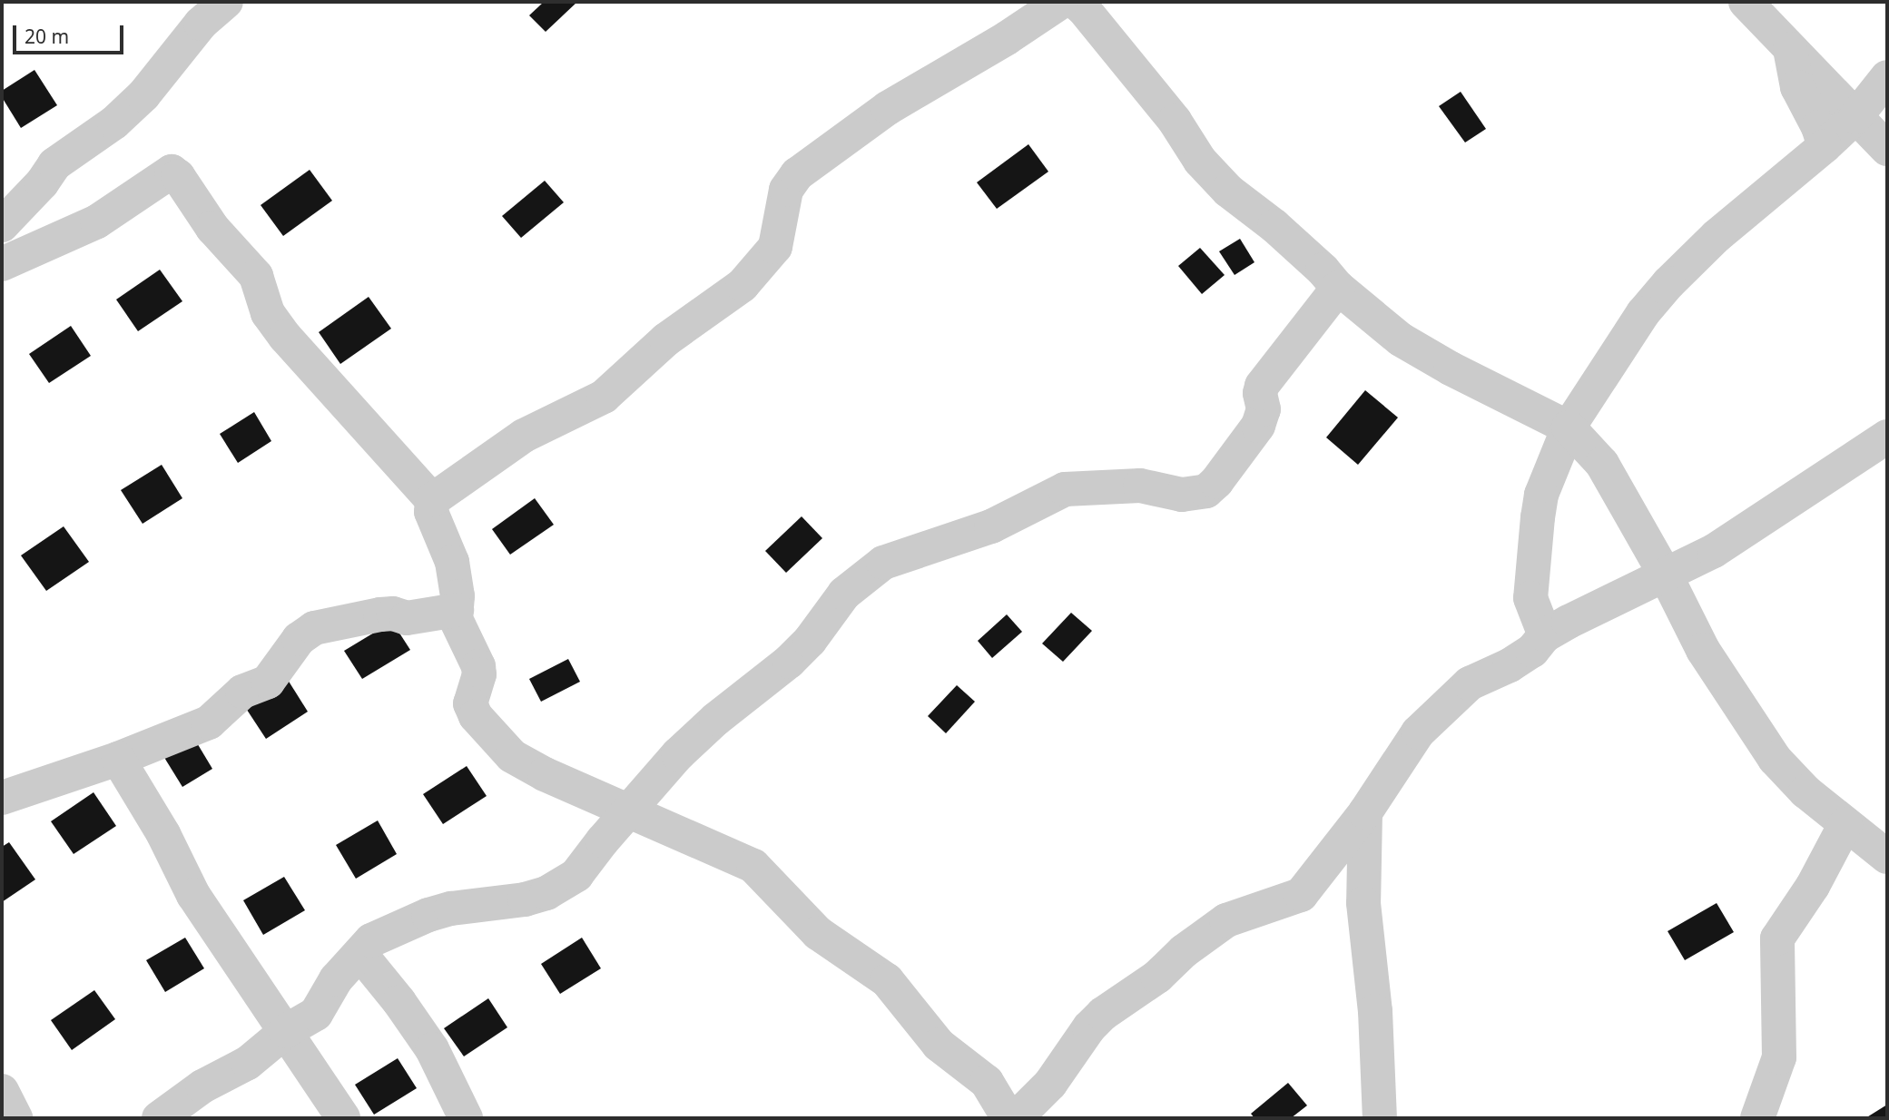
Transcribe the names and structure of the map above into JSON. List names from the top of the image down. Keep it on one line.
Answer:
{"scale_bar":"20 m"}
